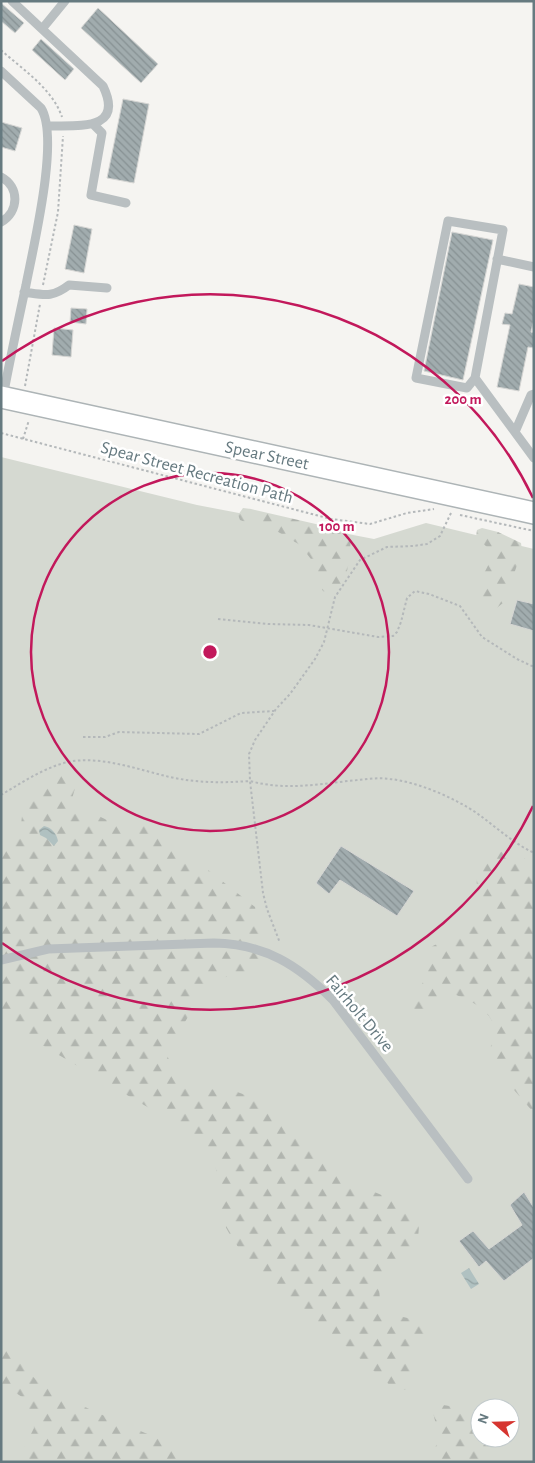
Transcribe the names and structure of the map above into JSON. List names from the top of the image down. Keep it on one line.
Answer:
{"streets":{"main road":["Spear Street"],"street":["Fairholt Drive"],"path":["Spear Street Recreation Path"]},"north":"left","rings":["200 m","100 m"]}
